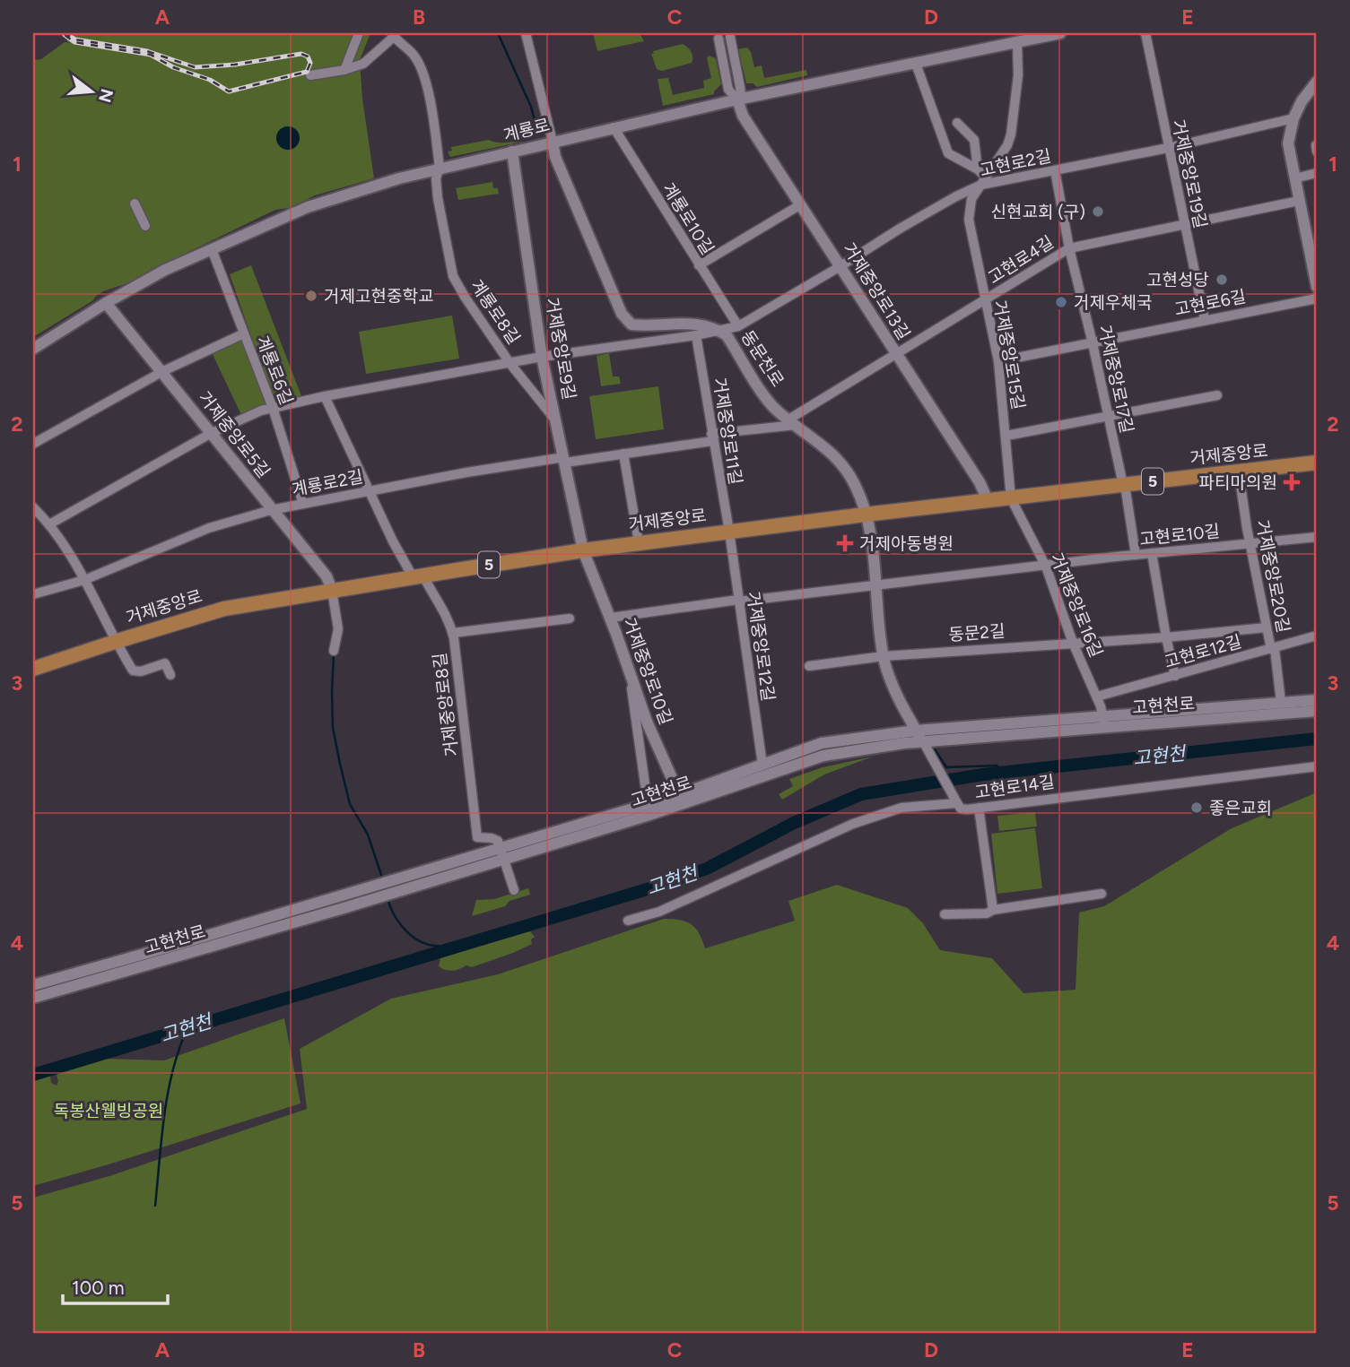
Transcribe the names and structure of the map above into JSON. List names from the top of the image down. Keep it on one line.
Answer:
{"streets":{"main road":["거제중앙로","5"],"street":["계룡로","고현로2길","거제중앙로19길","계룡로10길","고현로4길","거제중앙로13길","고현로6길","계룡로8길","거제중앙로9길","거제중앙로15길","동문천로","계룡로6길","거제중앙로17길","거제중앙로11길","거제중앙로5길","계룡로2길","고현로10길","거제중앙로20길","거제중앙로16길","동문2길","거제중앙로12길","고현로12길","거제중앙로10길","거제중앙로8길","고현천로","고현로14길"]},"crossings":[["계룡로","계룡로10길"],["계룡로","거제중앙로13길"],["계룡로","계룡로8길"],["계룡로","거제중앙로9길"],["계룡로","거제중앙로15길"],["계룡로","동문천로"],["계룡로","계룡로6길"],["계룡로","거제중앙로5길"],["고현로2길","거제중앙로19길"],["고현로2길","계룡로10길"],["고현로2길","거제중앙로13길"],["고현로2길","계룡로8길"],["고현로2길","거제중앙로9길"],["고현로2길","거제중앙로15길"],["고현로2길","동문천로"],["고현로2길","계룡로6길"],["고현로2길","거제중앙로17길"],["고현로2길","거제중앙로11길"],["고현로2길","거제중앙로5길"],["고현로2길","거제중앙로8길"],["거제중앙로19길","고현로4길"],["거제중앙로19길","고현로6길"],["고현로4길","거제중앙로13길"],["고현로4길","거제중앙로15길"],["고현로4길","동문천로"],["고현로4길","거제중앙로17길"],["고현로4길","계룡로2길"],["거제중앙로13길","거제중앙로"],["고현로6길","거제중앙로15길"],["고현로6길","거제중앙로17길"],["계룡로8길","거제중앙로9길"],["거제중앙로9길","거제중앙로"],["거제중앙로9길","계룡로2길"],["거제중앙로9길","거제중앙로10길"],["거제중앙로15길","거제중앙로"],["거제중앙로15길","거제중앙로16길"],["동문천로","거제중앙로"],["동문천로","계룡로2길"],["동문천로","고현로10길"],["동문천로","동문2길"],["동문천로","고현천로"],["계룡로6길","계룡로2길"],["거제중앙로17길","거제중앙로"],["거제중앙로17길","고현로10길"],["거제중앙로11길","거제중앙로"],["거제중앙로11길","계룡로2길"],["거제중앙로11길","거제중앙로12길"],["거제중앙로5길","거제중앙로"],["거제중앙로5길","계룡로2길"],["거제중앙로","거제중앙로20길"],["거제중앙로","거제중앙로16길"],["거제중앙로","거제중앙로12길"],["거제중앙로","거제중앙로10길"],["거제중앙로","거제중앙로8길"],["계룡로2길","거제중앙로8길"],["고현로10길","거제중앙로20길"],["고현로10길","거제중앙로16길"],["거제중앙로20길","동문2길"],["거제중앙로20길","고현로12길"],["거제중앙로20길","고현천로"],["거제중앙로16길","동문2길"],["거제중앙로16길","고현로12길"],["거제중앙로16길","고현천로"],["거제중앙로12길","고현천로"],["거제중앙로10길","고현천로"],["거제중앙로8길","고현천로"]],"water":["고현천"],"parks":["독봉산웰빙공원"],"places":{"other":["신현교회 (구)","고현성당","거제고현중학교","거제우체국","좋은교회"],"health":["파티마의원","거제아동병원"]},"scale_bar":"100 m","north":"right","grid":{"columns":["A","B","C","D","E"],"rows":["1","2","3","4","5"]}}
